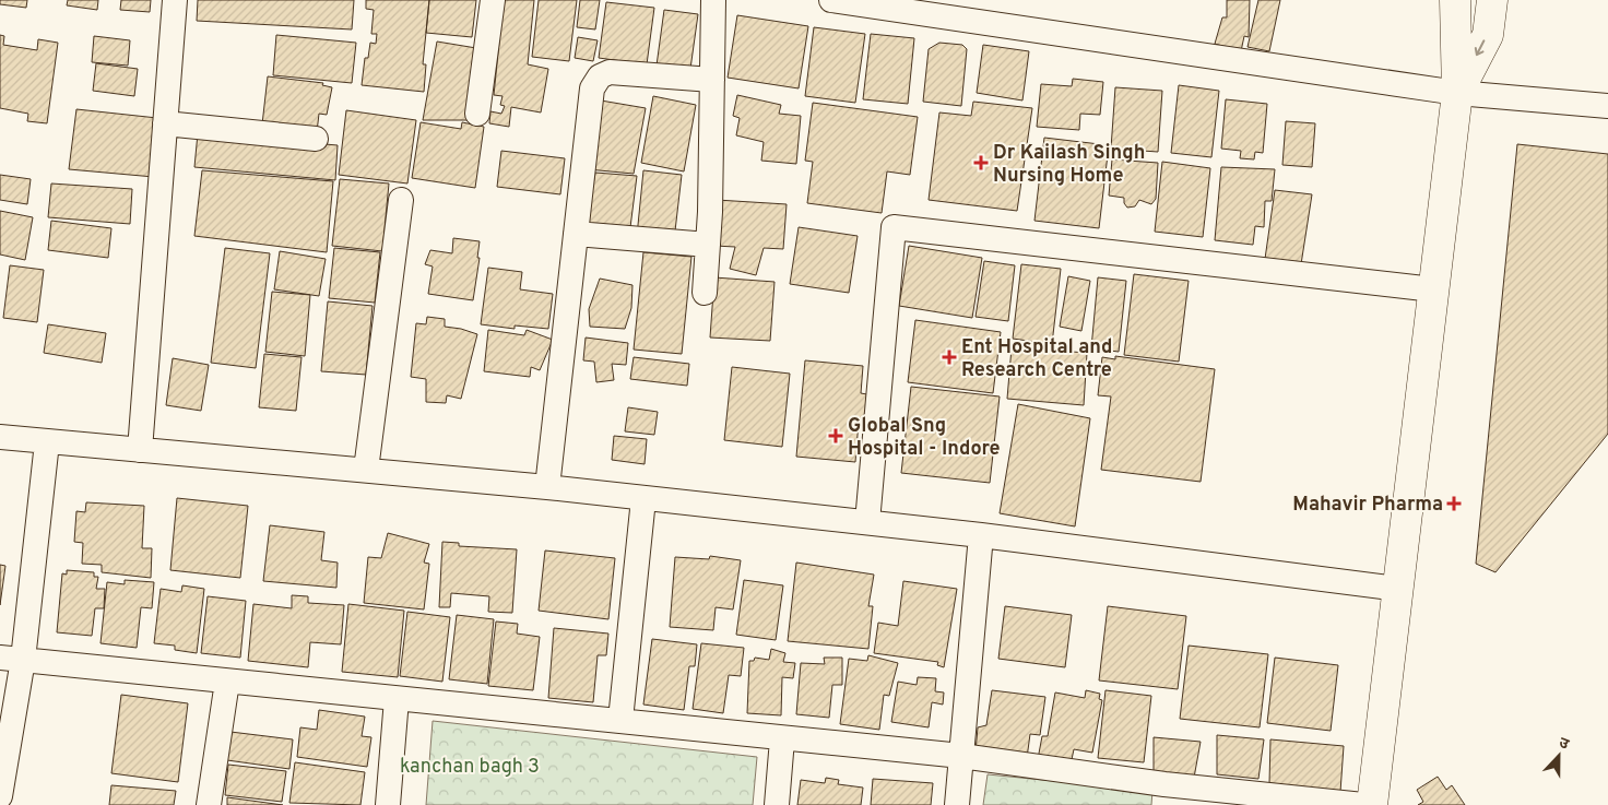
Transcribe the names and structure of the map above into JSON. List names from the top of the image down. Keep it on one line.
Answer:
{"parks":["kanchan bagh 3"],"places":{"health":["Dr Kailash Singh Nursing Home","Ent Hospital and Research Centre","Global Sng Hospital - Indore","Mahavir Pharma"]},"north":"top"}
